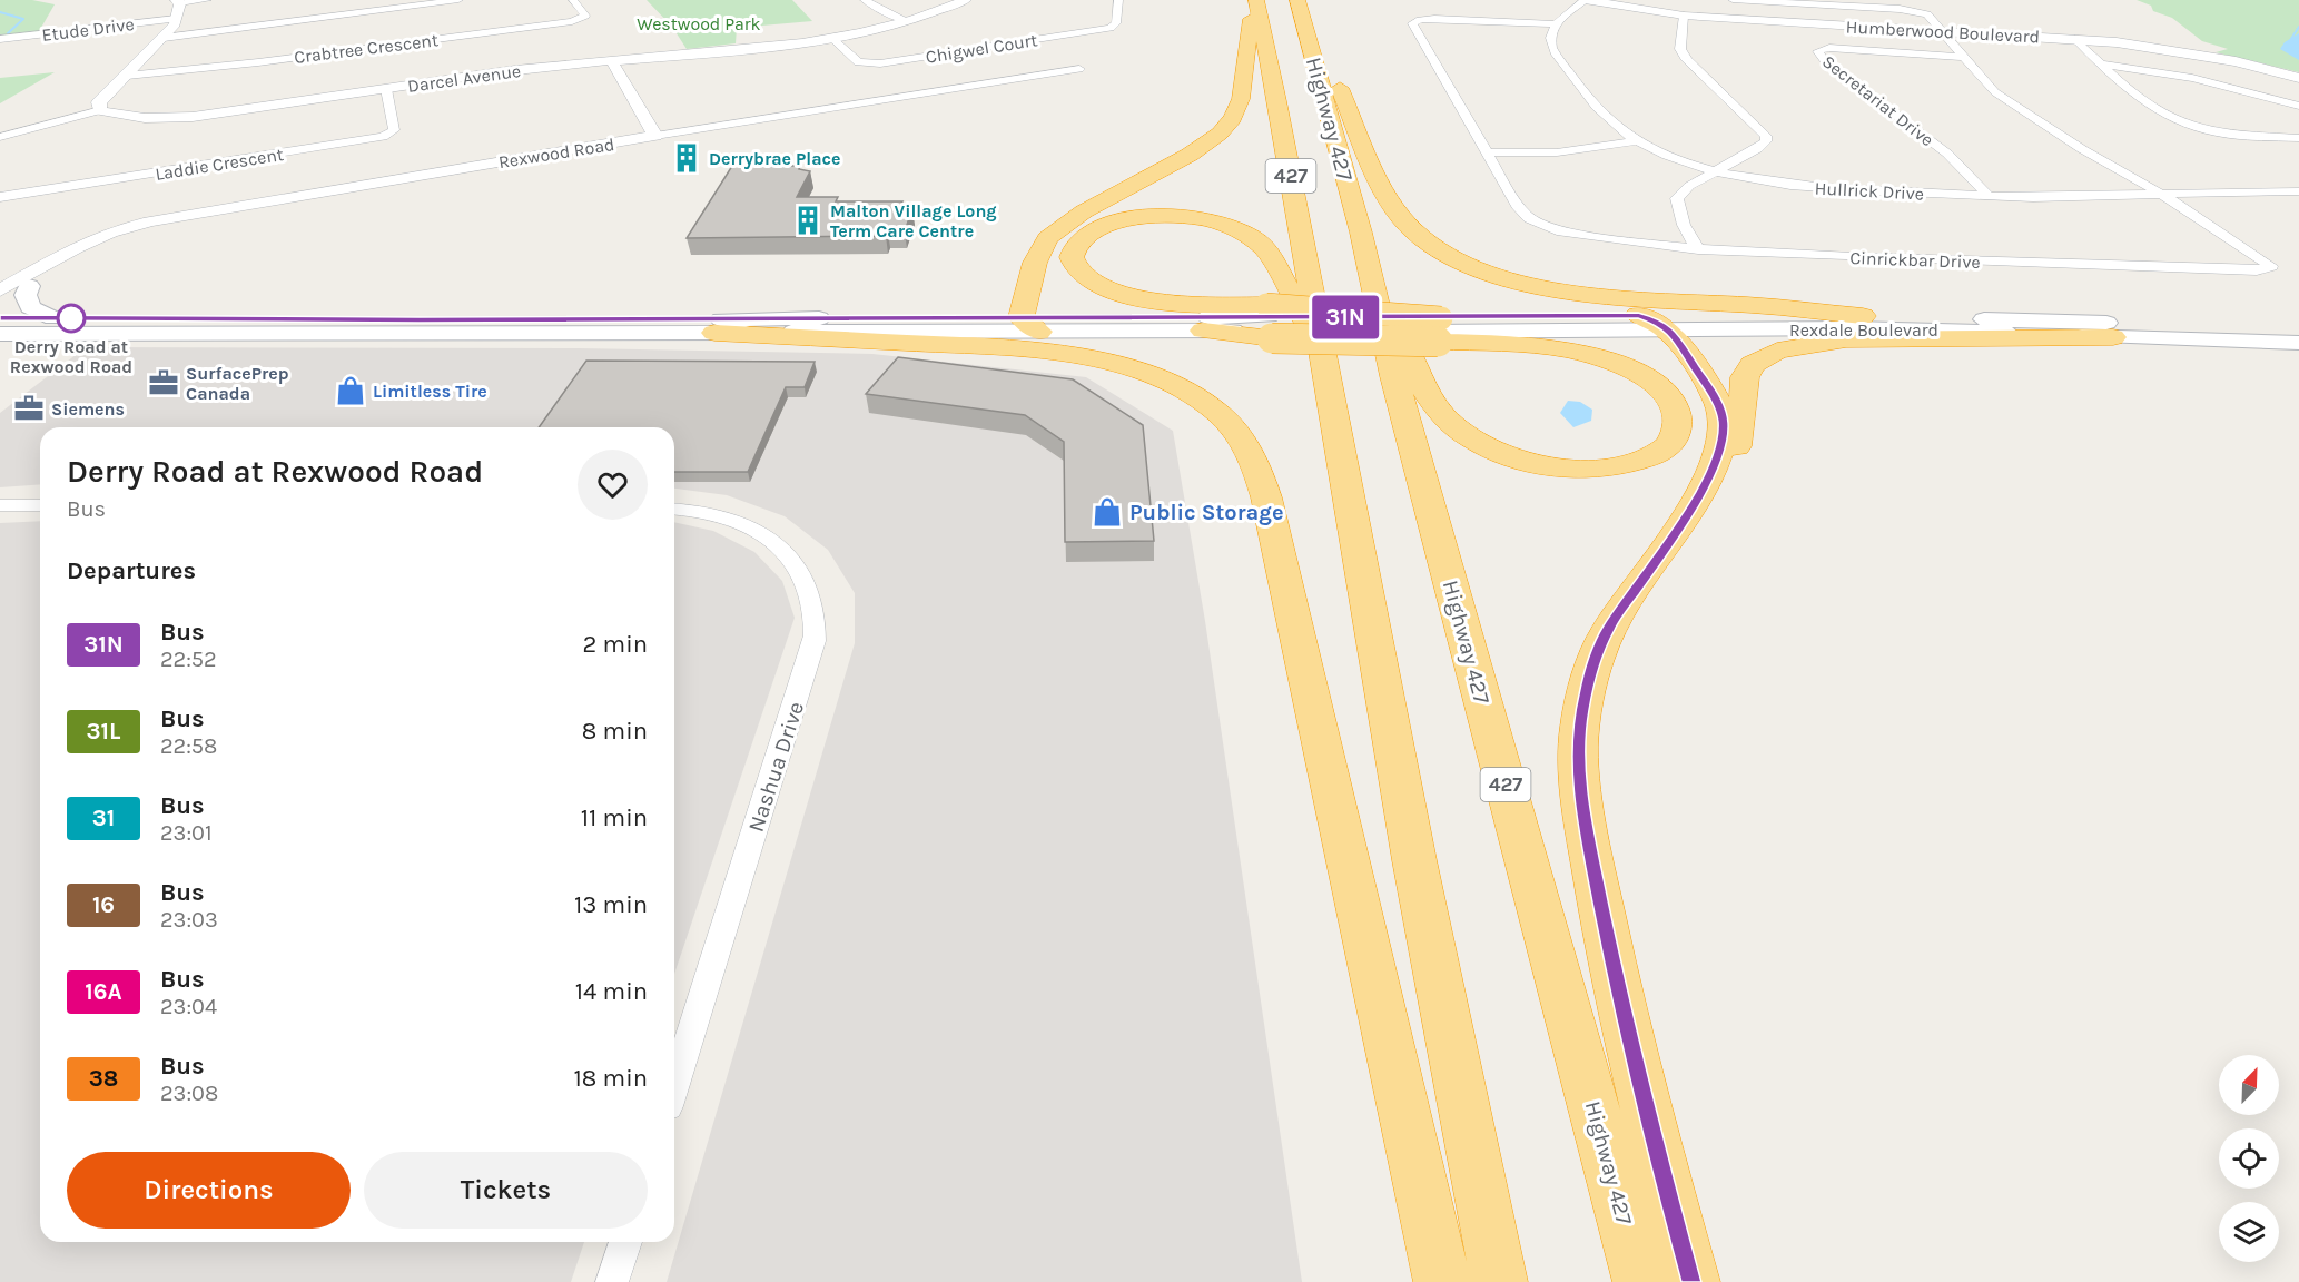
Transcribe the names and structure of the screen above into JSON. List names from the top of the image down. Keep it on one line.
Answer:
{"streets":{"highway":["Highway 427","427"],"main road":["Rexdale Boulevard"],"street":["Etude Drive","Humberwood Boulevard","Crabtree Crescent","Chigwel Court","Darcel Avenue","Secretariat Drive","Rexwood Road","Laddie Crescent","Hullrick Drive","Cinrickbar Drive","Nashua Drive"]},"crossings":[["Humberwood Boulevard","Cinrickbar Drive"],["Chigwel Court","Darcel Avenue"],["Darcel Avenue","Laddie Crescent"],["Secretariat Drive","Hullrick Drive"],["Secretariat Drive","Cinrickbar Drive"],["Hullrick Drive","Cinrickbar Drive"]],"parks":["Westwood Park"],"places":{"building":["Derrybrae Place","Malton Village Long Term Care Centre"],"other":["Derry Road at Rexwood Road"],"office":["SurfacePrep Canada","Siemens"],"shop":["Limitless Tire","Public Storage"]},"lines":["bus line 31N"],"north":"top right","page":{"on_map":"31N","heading":[["Derry Road at Rexwood Road","Bus"],"Departures"],"list":[{"mark":"31N","name":"Bus","note":"22:52","value":"2 min"},{"mark":"31L","name":"Bus","note":"22:58","value":"8 min"},{"mark":"31","name":"Bus","note":"23:01","value":"11 min"},{"mark":"16","name":"Bus","note":"23:03","value":"13 min"},{"mark":"16A","name":"Bus","note":"23:04","value":"14 min"},{"mark":"38","name":"Bus","note":"23:08","value":"18 min"}],"buttons":["Directions","Tickets"]}}
